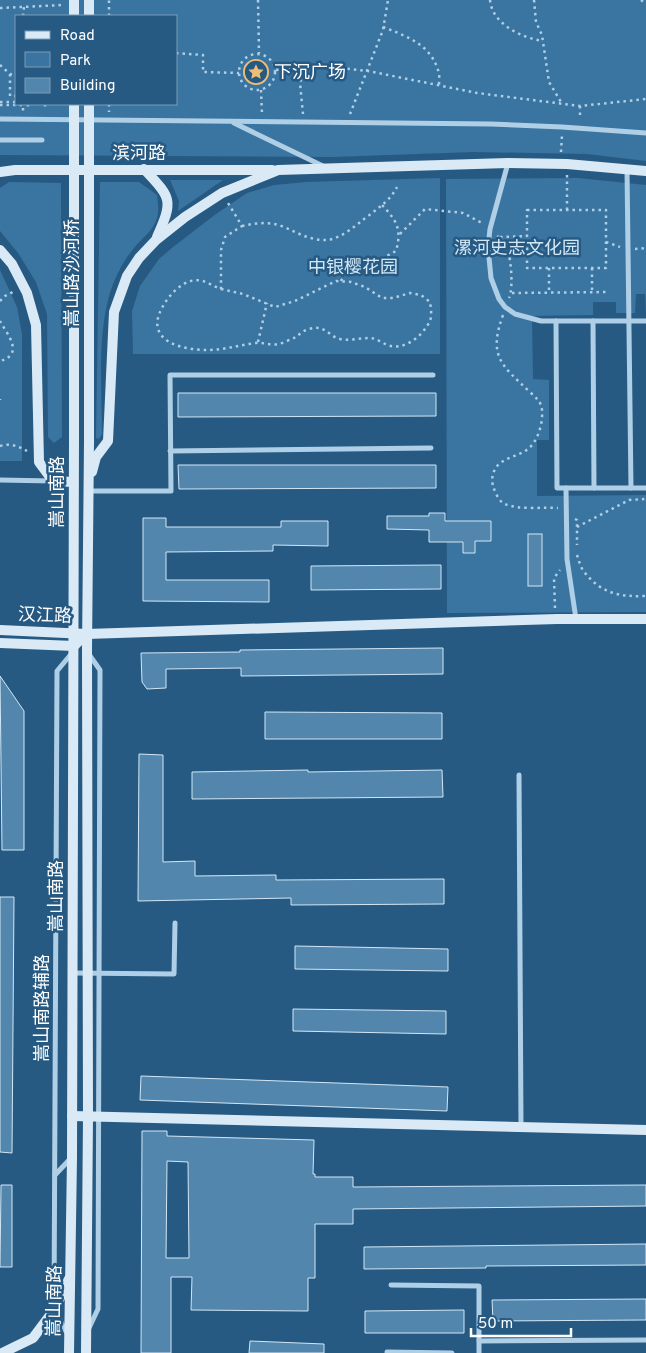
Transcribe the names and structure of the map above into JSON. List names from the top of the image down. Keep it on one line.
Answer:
{"streets":{"street":["滨河路","嵩山路沙河桥","嵩山南路","汉江路","嵩山南路辅路"]},"crossings":[["嵩山路沙河桥","嵩山南路"],["嵩山南路","汉江路"],["嵩山南路","嵩山南路辅路"],["汉江路","嵩山南路辅路"]],"parks":["漯河史志文化园","中银樱花园"],"places":{"place":["下沉广场"]},"legend":["Road","Park","Building"],"scale_bar":"50 m"}
